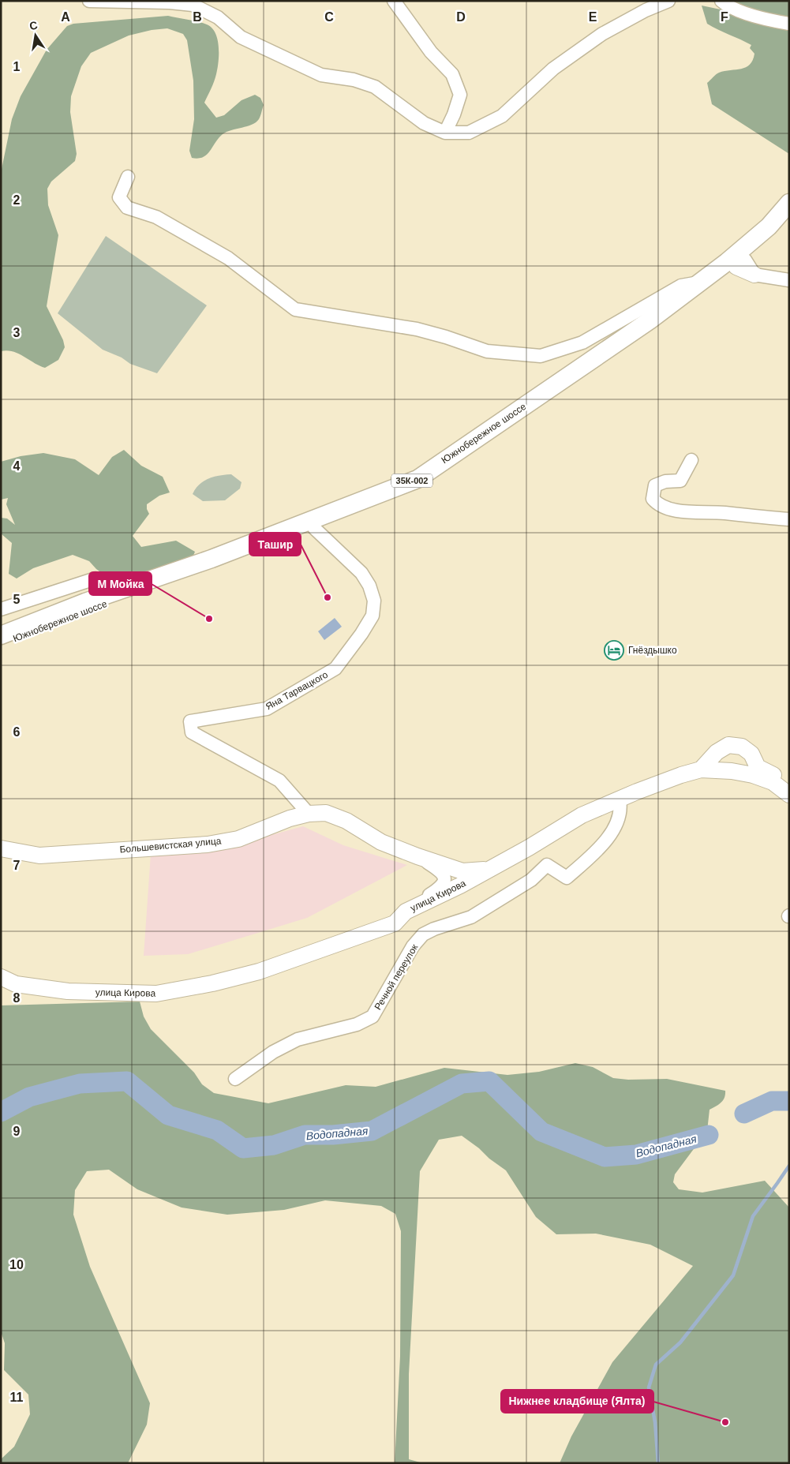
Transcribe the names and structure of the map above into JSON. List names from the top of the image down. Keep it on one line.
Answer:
{"streets":{"highway":["Южнобережное шоссе","35К-002"],"main road":["Большевистская улица","улица Кирова"],"street":["Яна Тарвацкого","Речной переулок"]},"crossings":[["Южнобережное шоссе","Яна Тарвацкого"],["Яна Тарвацкого","Большевистская улица"],["Большевистская улица","улица Кирова"],["улица Кирова","Речной переулок"]],"water":["Водопадная"],"places":{"other":["Ташир","М Мойка","Нижнее кладбище (Ялта)"],"hotel":["Гнёздышко"]},"north":"top","grid":{"columns":["A","B","C","D","E","F"],"rows":["1","2","3","4","5","6","7","8","9","10","11"]}}
